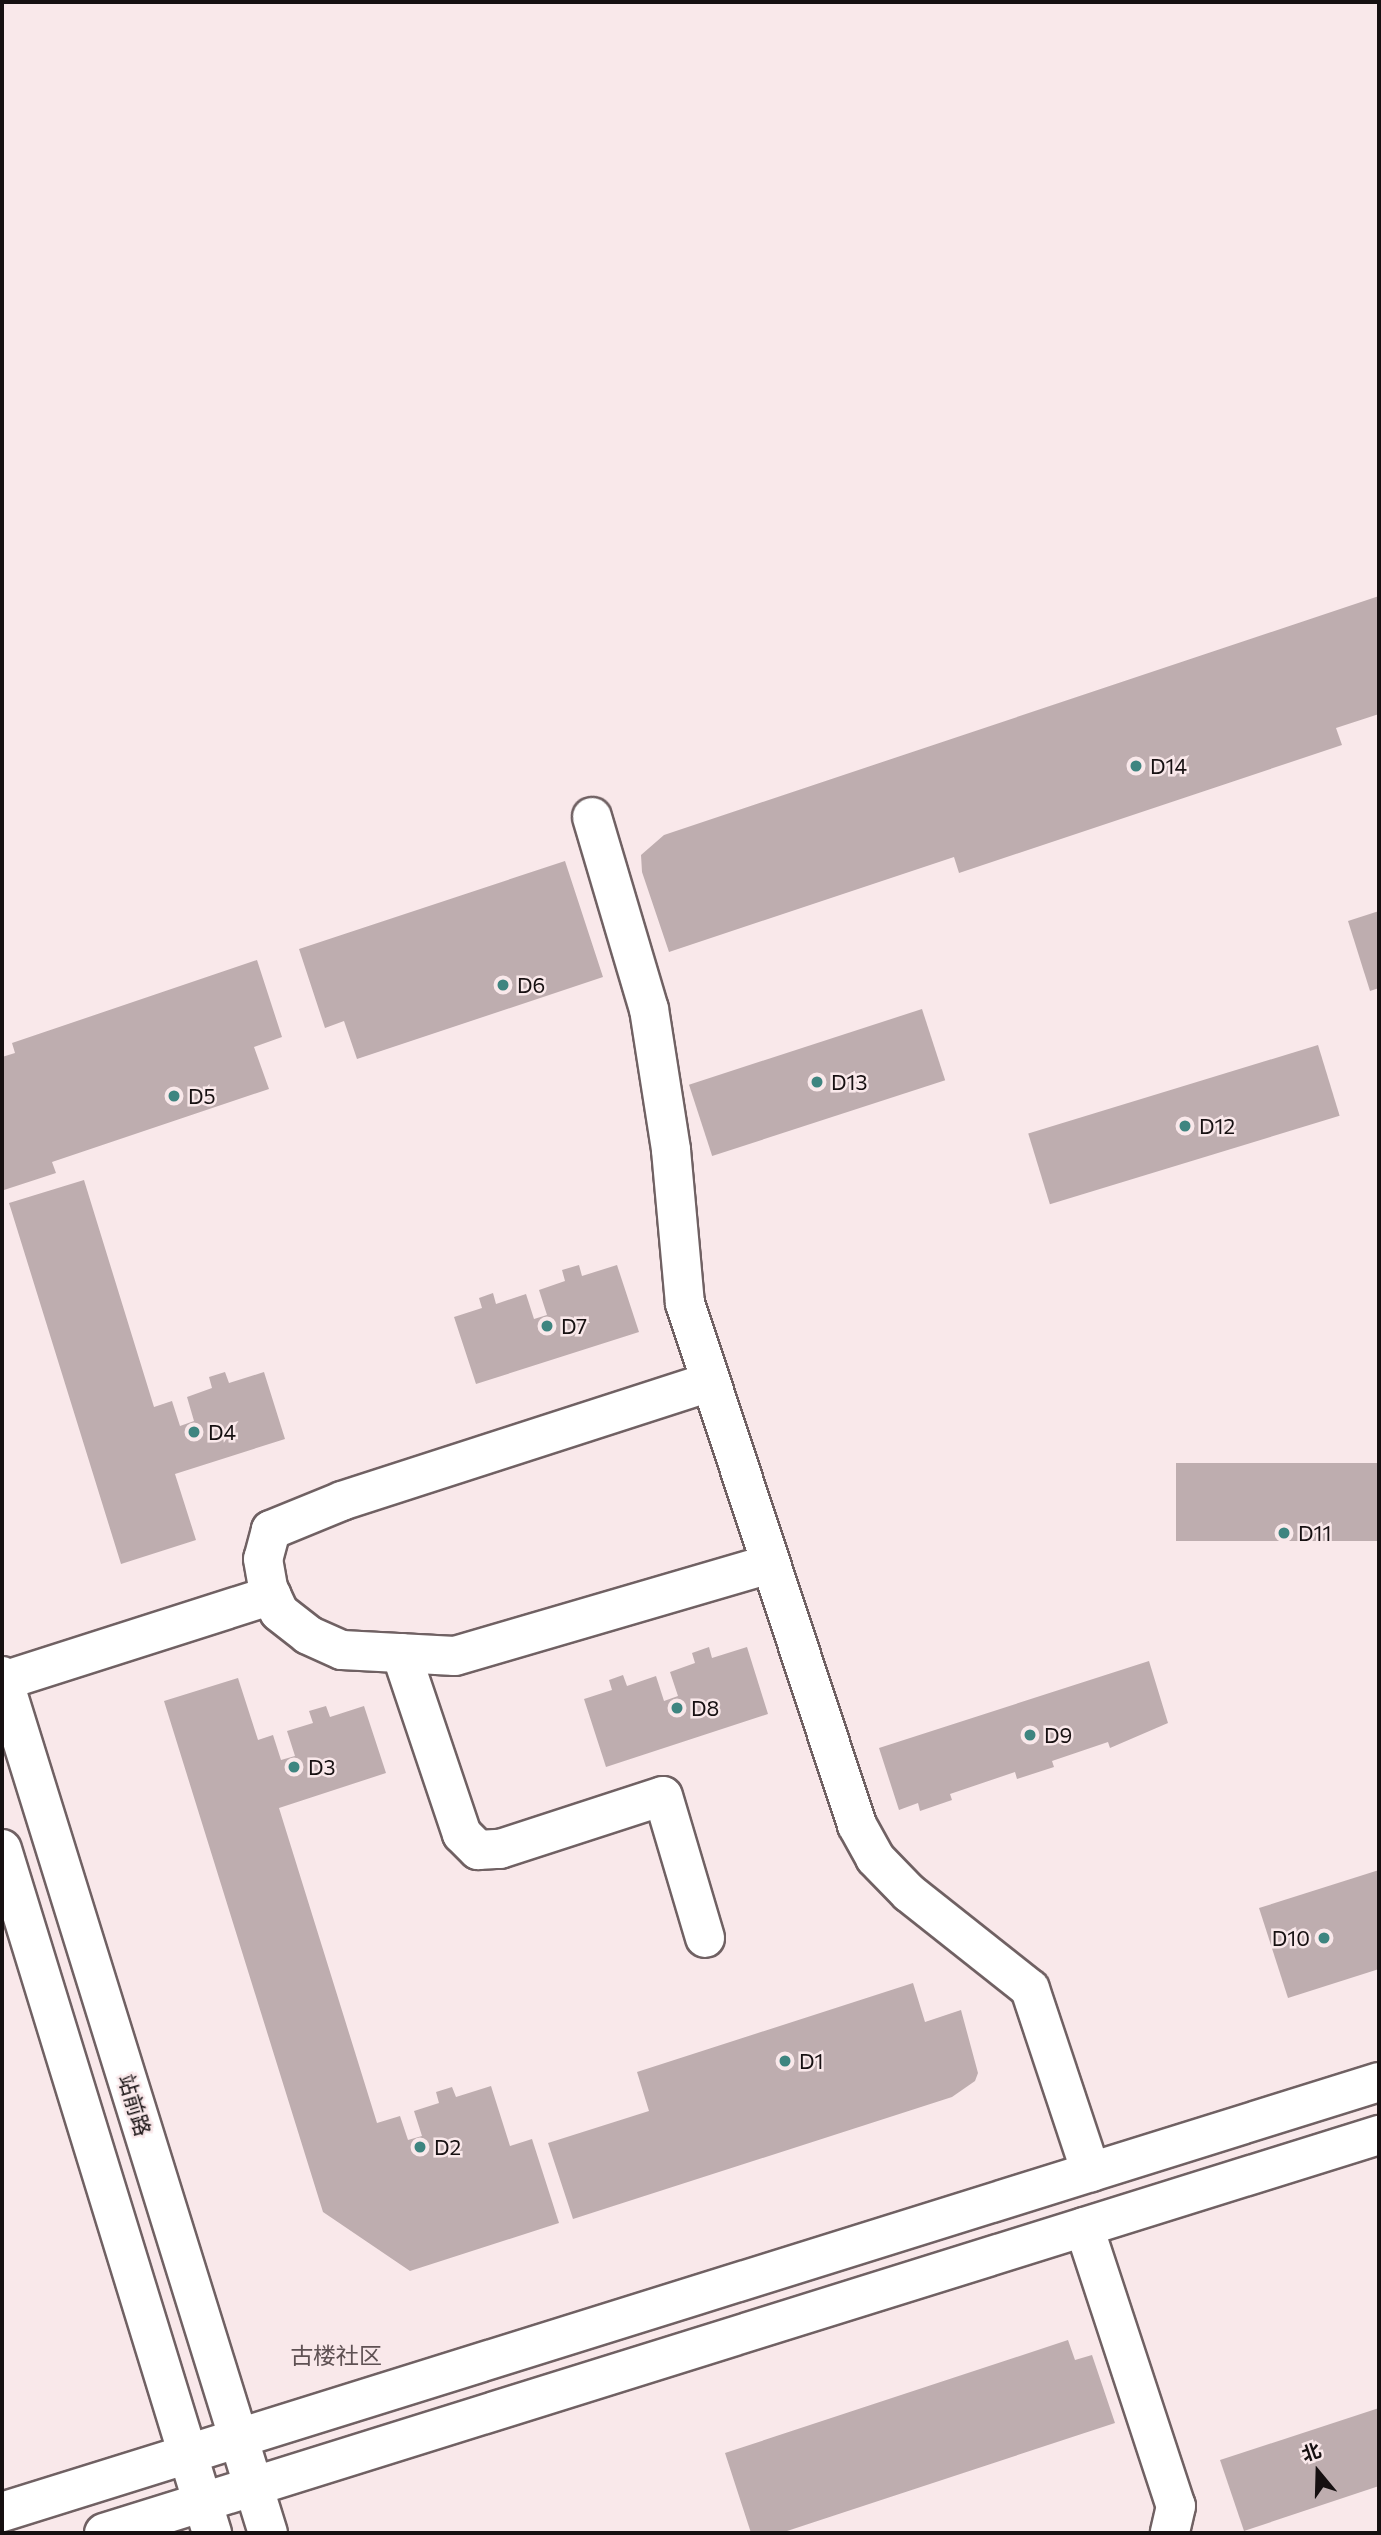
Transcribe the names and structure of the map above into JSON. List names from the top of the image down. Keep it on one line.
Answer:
{"streets":{"street":["站前路"]},"districts":["古楼社区"],"places":["D14","D6","D13","D5","D12","D7","D4","D11","D8","D9","D3","D10","D1","D2"],"north":"top"}
